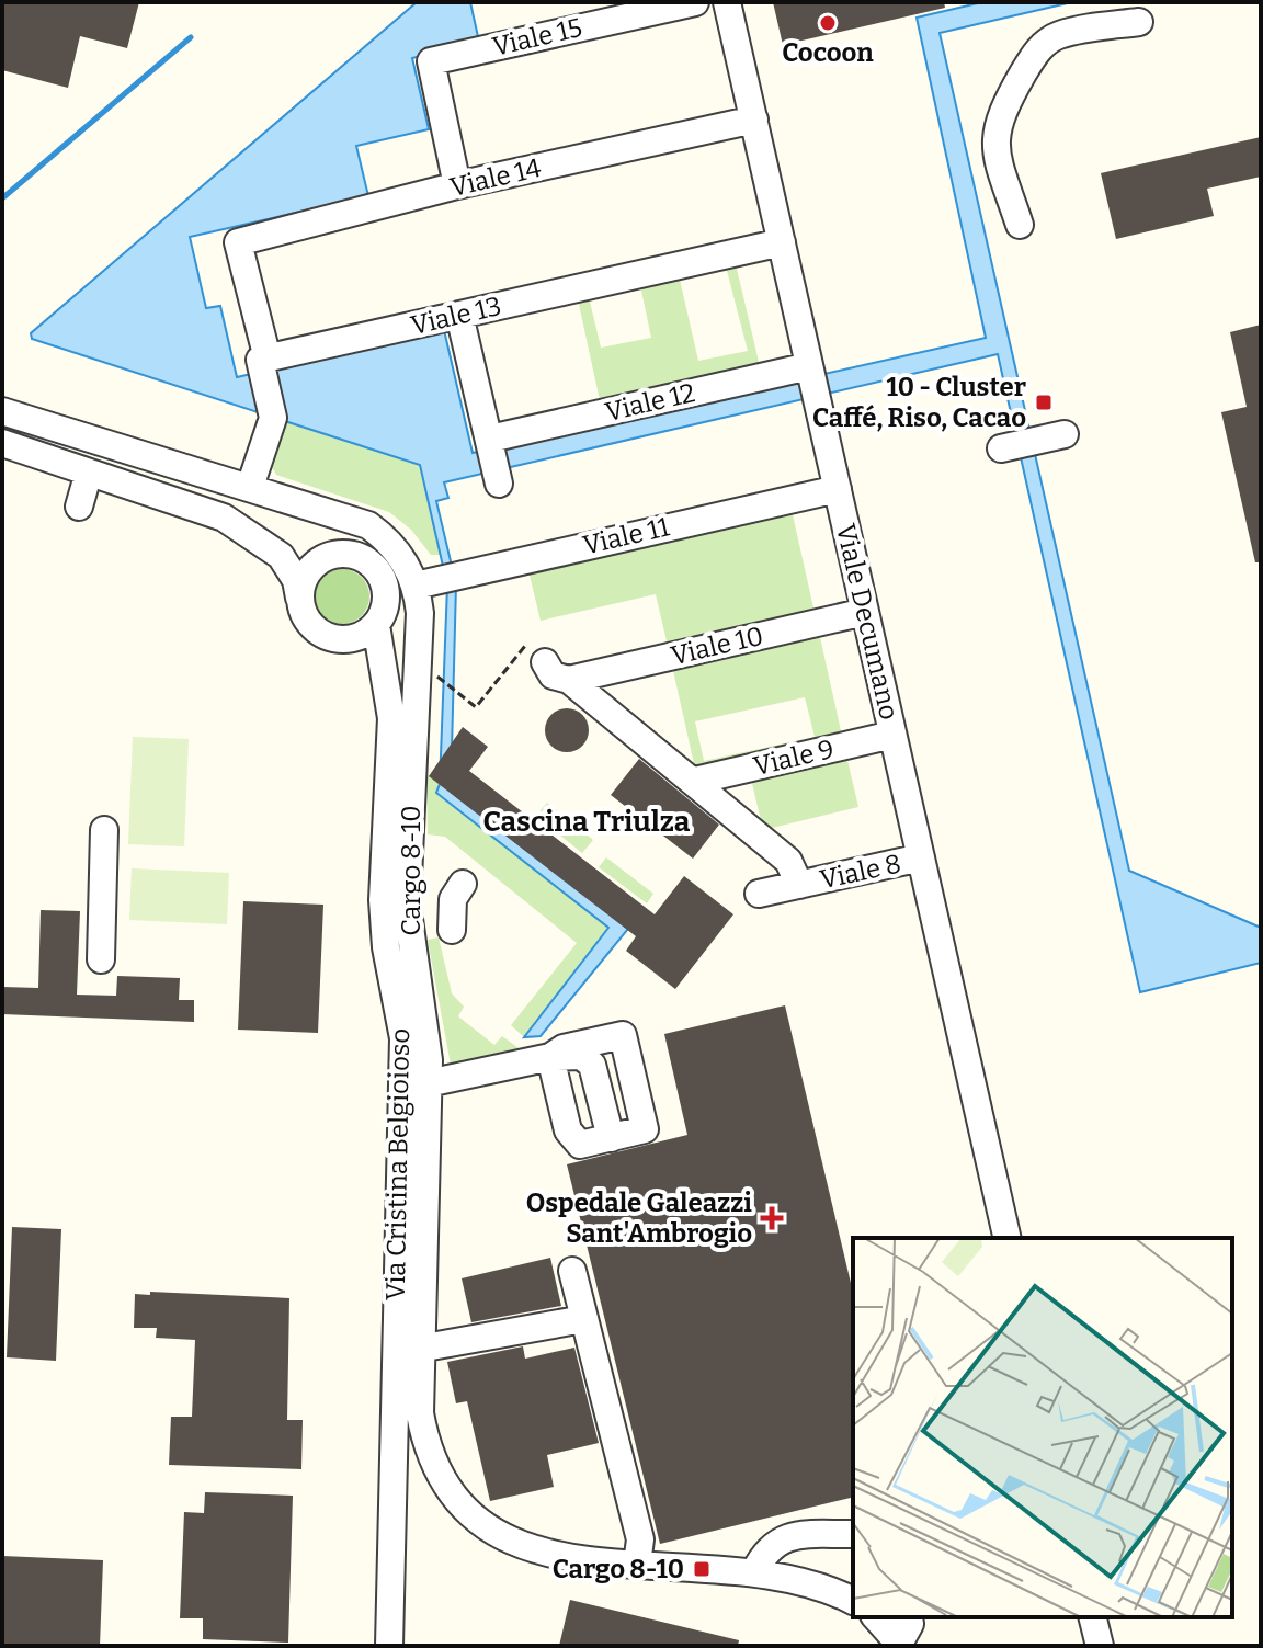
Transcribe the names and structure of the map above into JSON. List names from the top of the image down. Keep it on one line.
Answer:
{"streets":{"street":["Viale 15","Viale 14","Viale 13","Viale 12","Viale 11","Viale Decumano","Viale 10","Viale 9","Cargo 8-10","Viale 8","Via Cristina Belgioioso"]},"crossings":[["Viale 15","Viale 14"],["Viale 14","Viale 13"],["Viale 14","Viale Decumano"],["Viale 13","Viale Decumano"],["Viale 12","Viale Decumano"],["Viale 11","Viale Decumano"],["Viale 11","Cargo 8-10"],["Viale Decumano","Viale 10"],["Viale Decumano","Viale 9"],["Viale Decumano","Viale 8"]],"districts":["Cascina Triulza"],"places":{"other":["Cocoon"],"transit":["10 - Cluster Caffé, Riso, Cacao","Cargo 8-10"],"health":["Ospedale Galeazzi Sant'Ambrogio"]}}
